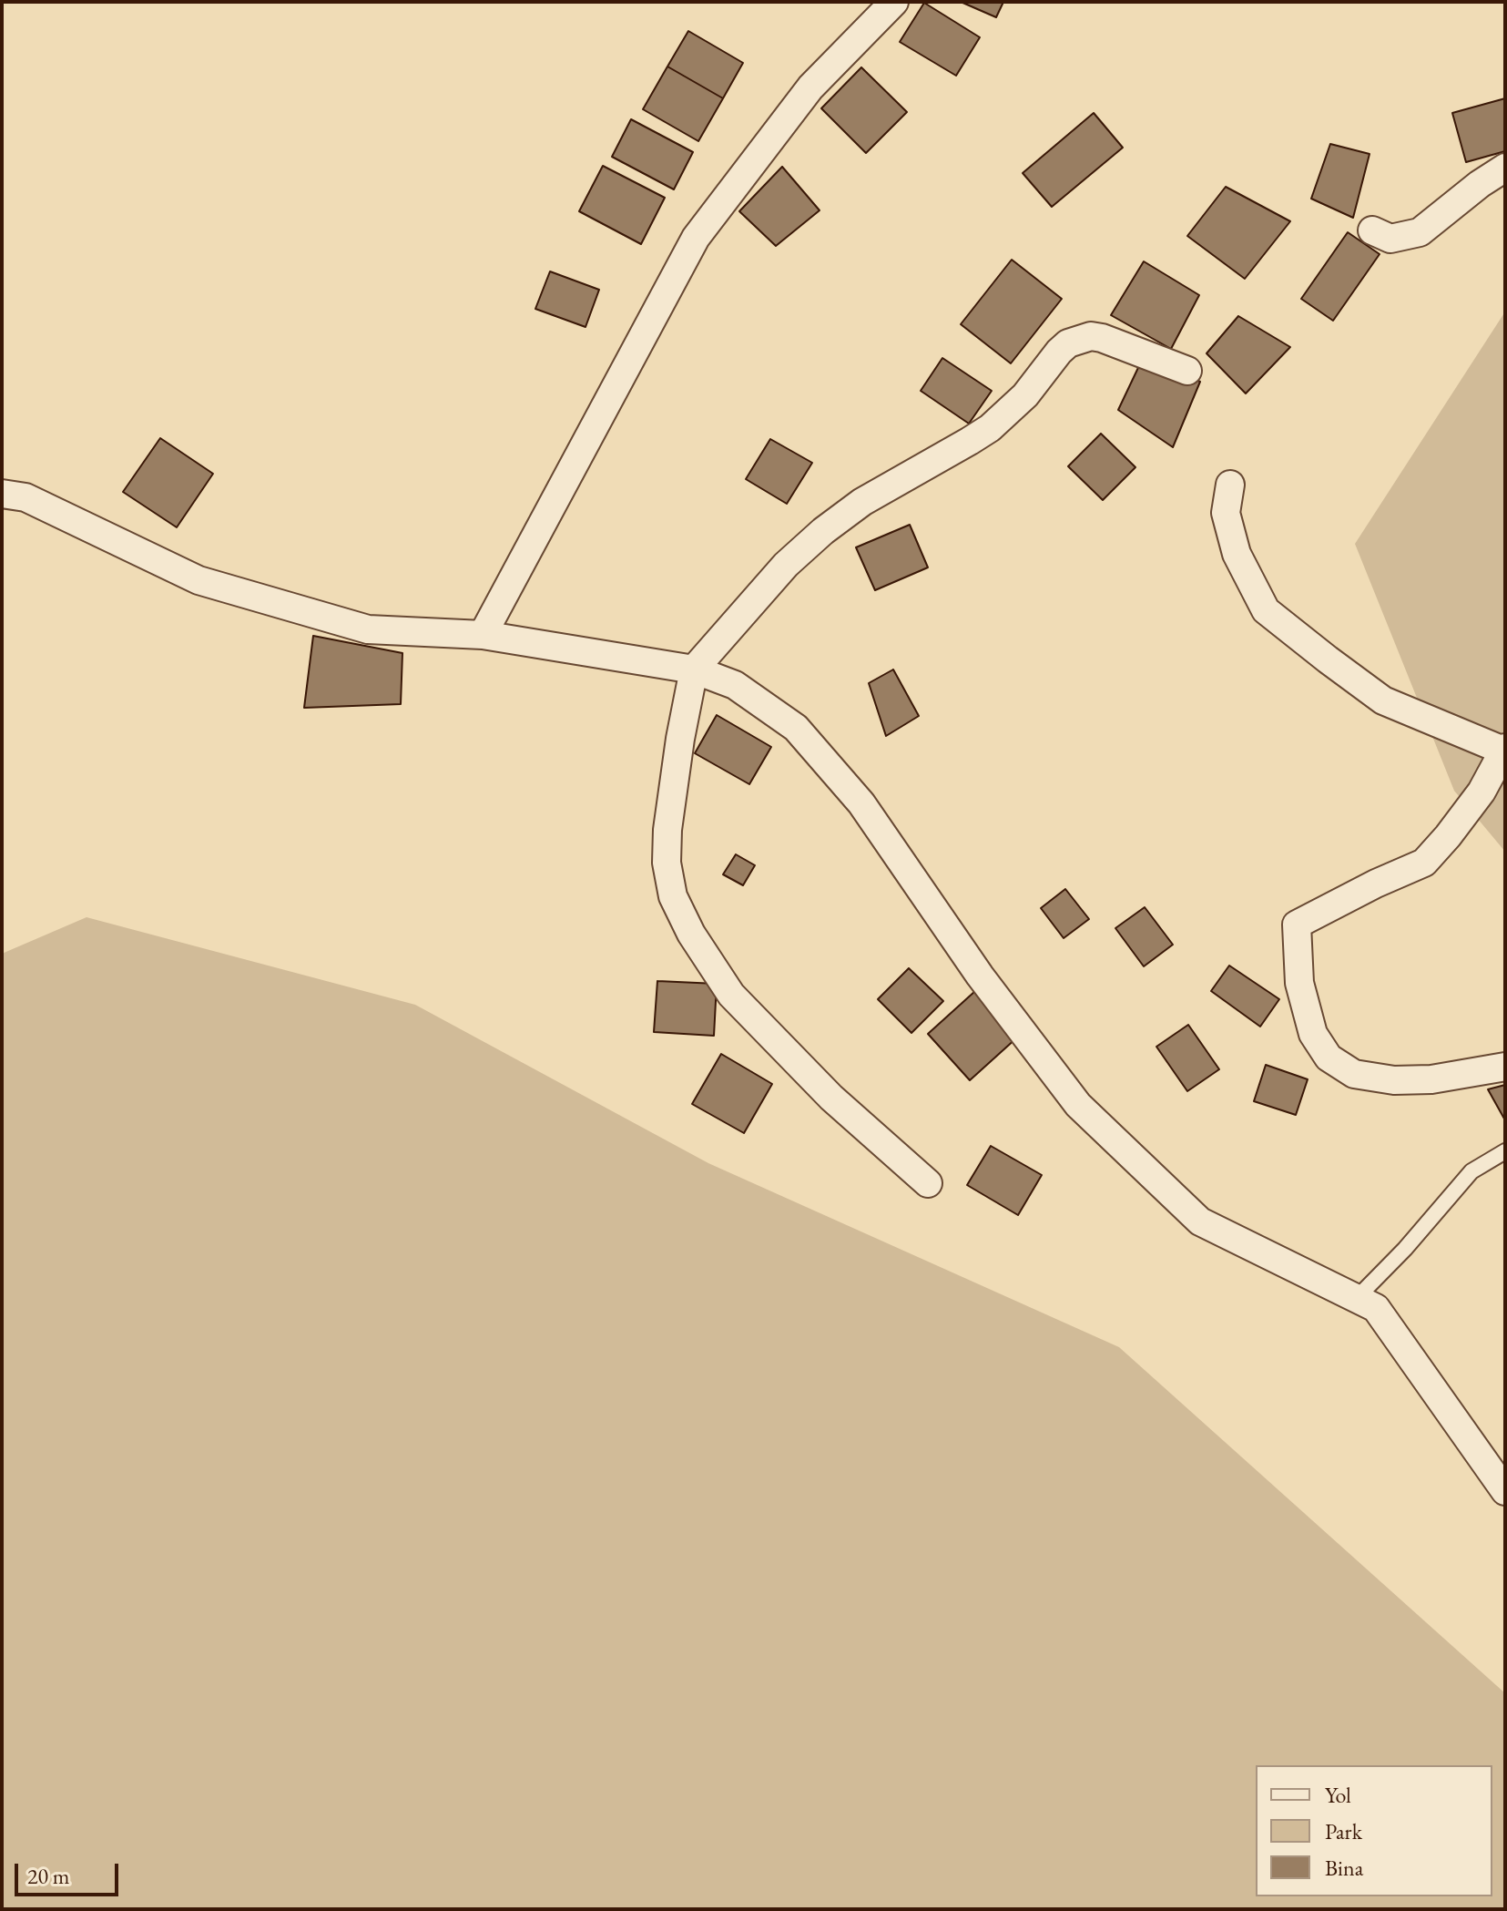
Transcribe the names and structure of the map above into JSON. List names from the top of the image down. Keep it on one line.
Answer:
{"legend":["Yol","Park","Bina"],"scale_bar":"20 m"}
